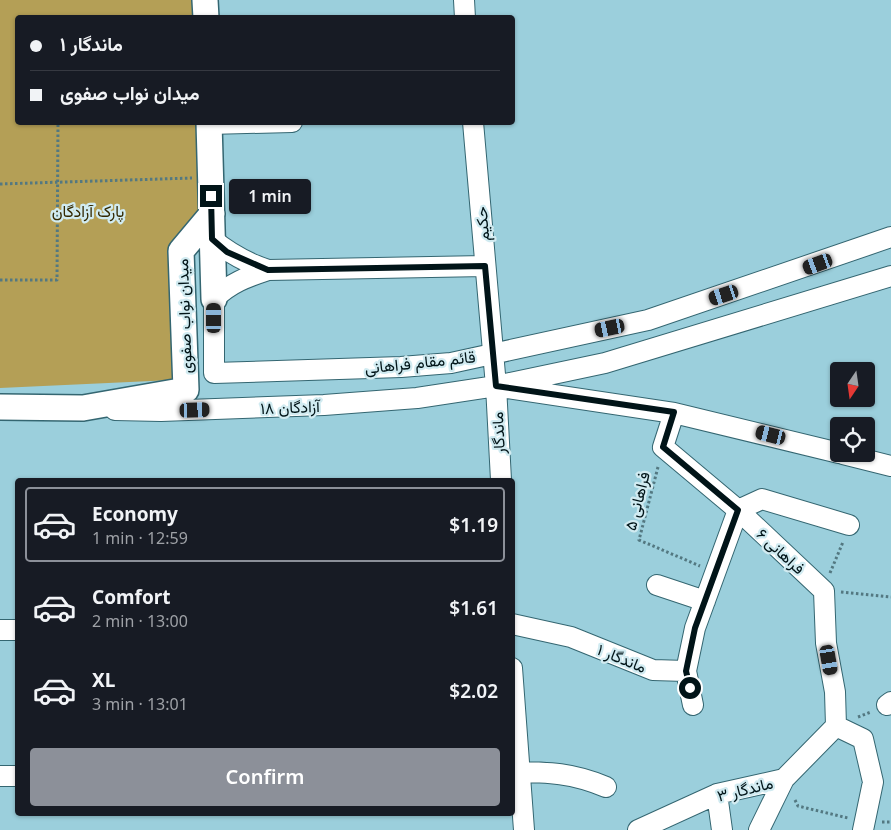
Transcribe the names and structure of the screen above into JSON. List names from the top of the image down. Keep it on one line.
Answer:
{"streets":{"main road":["میدان نواب صفوی"],"street":["حکیم","قائم مقام فراهانی","آزادگان ۱۸","ماندگار","فراهانی ۶","ماندگار ۱","ماندگار ۳"],"path":["فراهانی ۵"]},"crossings":[["حکیم","قائم مقام فراهانی"],["حکیم","آزادگان ۱۸"],["حکیم","ماندگار"],["میدان نواب صفوی","قائم مقام فراهانی"],["میدان نواب صفوی","آزادگان ۱۸"],["آزادگان ۱۸","ماندگار"],["فراهانی ۵","فراهانی ۶"]],"parks":["پارک آزادگان"],"north":"bottom","page":{"banner":["ماندگار ۱","میدان نواب صفوی"],"bubble":"1 min","list":[{"name":"Economy","note":"1 min · 12:59","value":"$1.19"},{"name":"Comfort","note":"2 min · 13:00","value":"$1.61"},{"name":"XL","note":"3 min · 13:01","value":"$2.02"}],"buttons":"Confirm"}}
